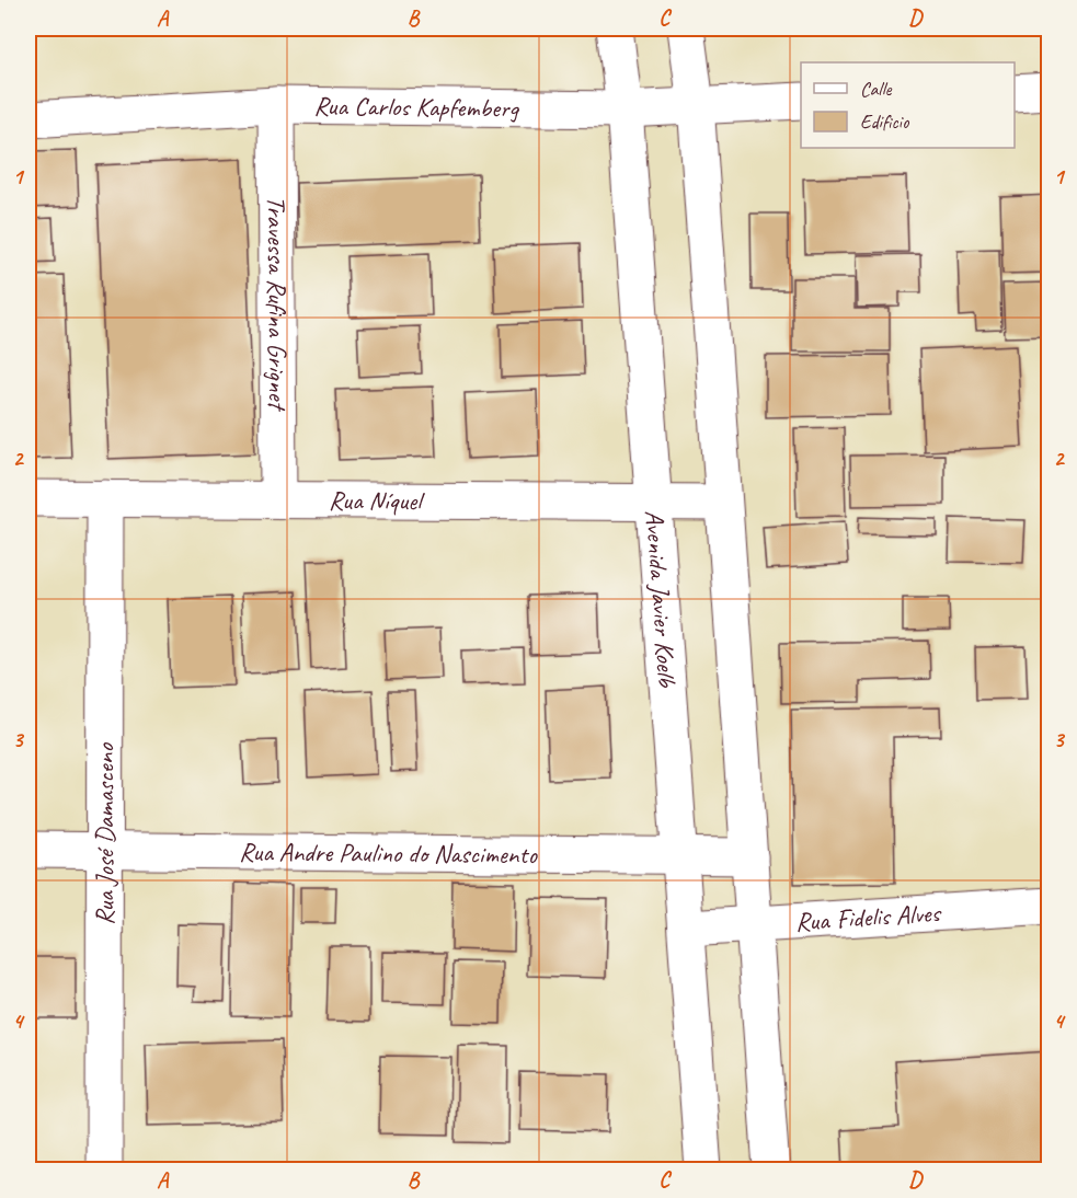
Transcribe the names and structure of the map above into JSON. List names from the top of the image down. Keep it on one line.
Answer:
{"streets":{"street":["Rua Carlos Kapfemberg","Travessa Rufina Grignet","Rua Níquel","Avenida Javier Koelb","Rua José Damasceno","Rua Andre Paulino do Nascimento","Rua Fidelis Alves"]},"crossings":[["Rua Carlos Kapfemberg","Travessa Rufina Grignet"],["Rua Carlos Kapfemberg","Avenida Javier Koelb"],["Travessa Rufina Grignet","Rua Níquel"],["Rua Níquel","Avenida Javier Koelb"],["Rua Níquel","Rua José Damasceno"],["Avenida Javier Koelb","Rua Andre Paulino do Nascimento"],["Avenida Javier Koelb","Rua Fidelis Alves"],["Rua José Damasceno","Rua Andre Paulino do Nascimento"]],"legend":["Calle","Edificio"],"grid":{"columns":["A","B","C","D"],"rows":["1","2","3","4"]}}
